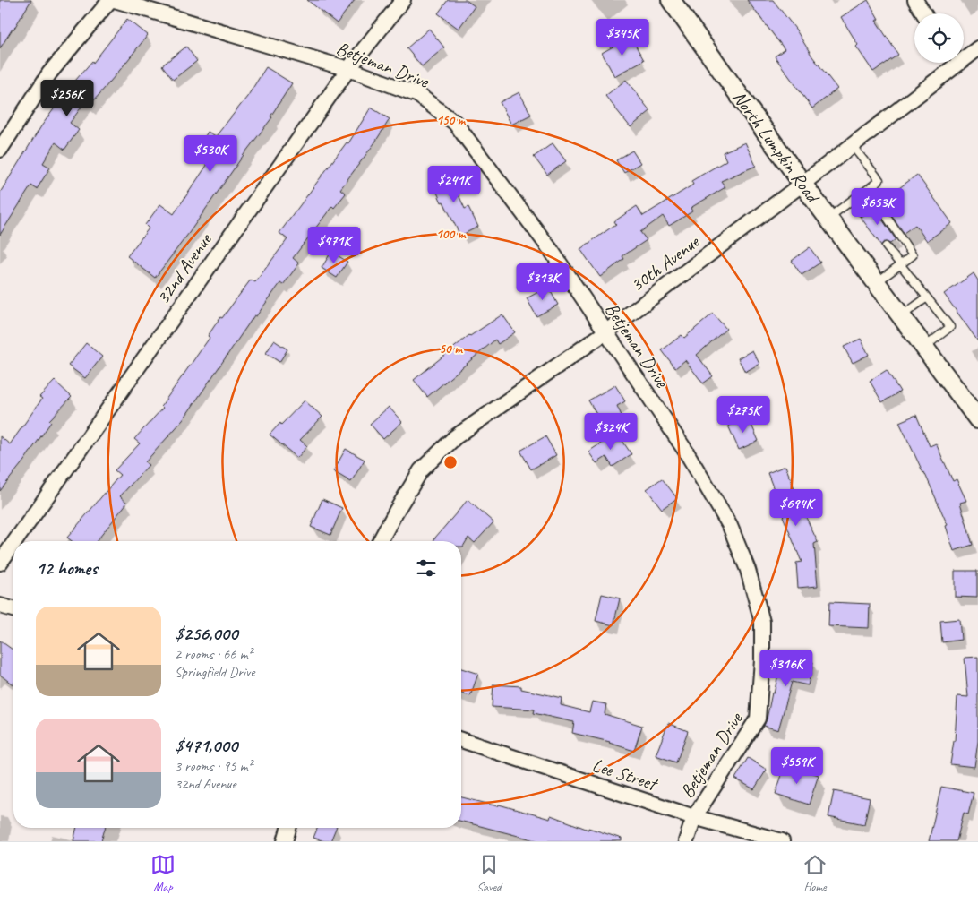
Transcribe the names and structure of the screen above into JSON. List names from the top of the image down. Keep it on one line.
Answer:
{"streets":{"street":["Betjeman Drive","North Lumpkin Road","30th Avenue","32nd Avenue","Lee Street"]},"crossings":[["Betjeman Drive","30th Avenue"],["Betjeman Drive","32nd Avenue"],["Betjeman Drive","Lee Street"],["North Lumpkin Road","30th Avenue"]],"page":{"price":["$345K","$256K","$530K","$241K","$653K","$471K","$313K","$275K","$324K","$694K","$316K","$559K"],"heading":"12 homes","list":[{"name":"$256,000","note":"2 rooms · 66 m² · Springfield Drive"},{"name":"$471,000","note":"3 rooms · 95 m² · 32nd Avenue"}],"tabs":["Map","Saved","Home"]},"rings":["150 m","100 m","50 m"]}
